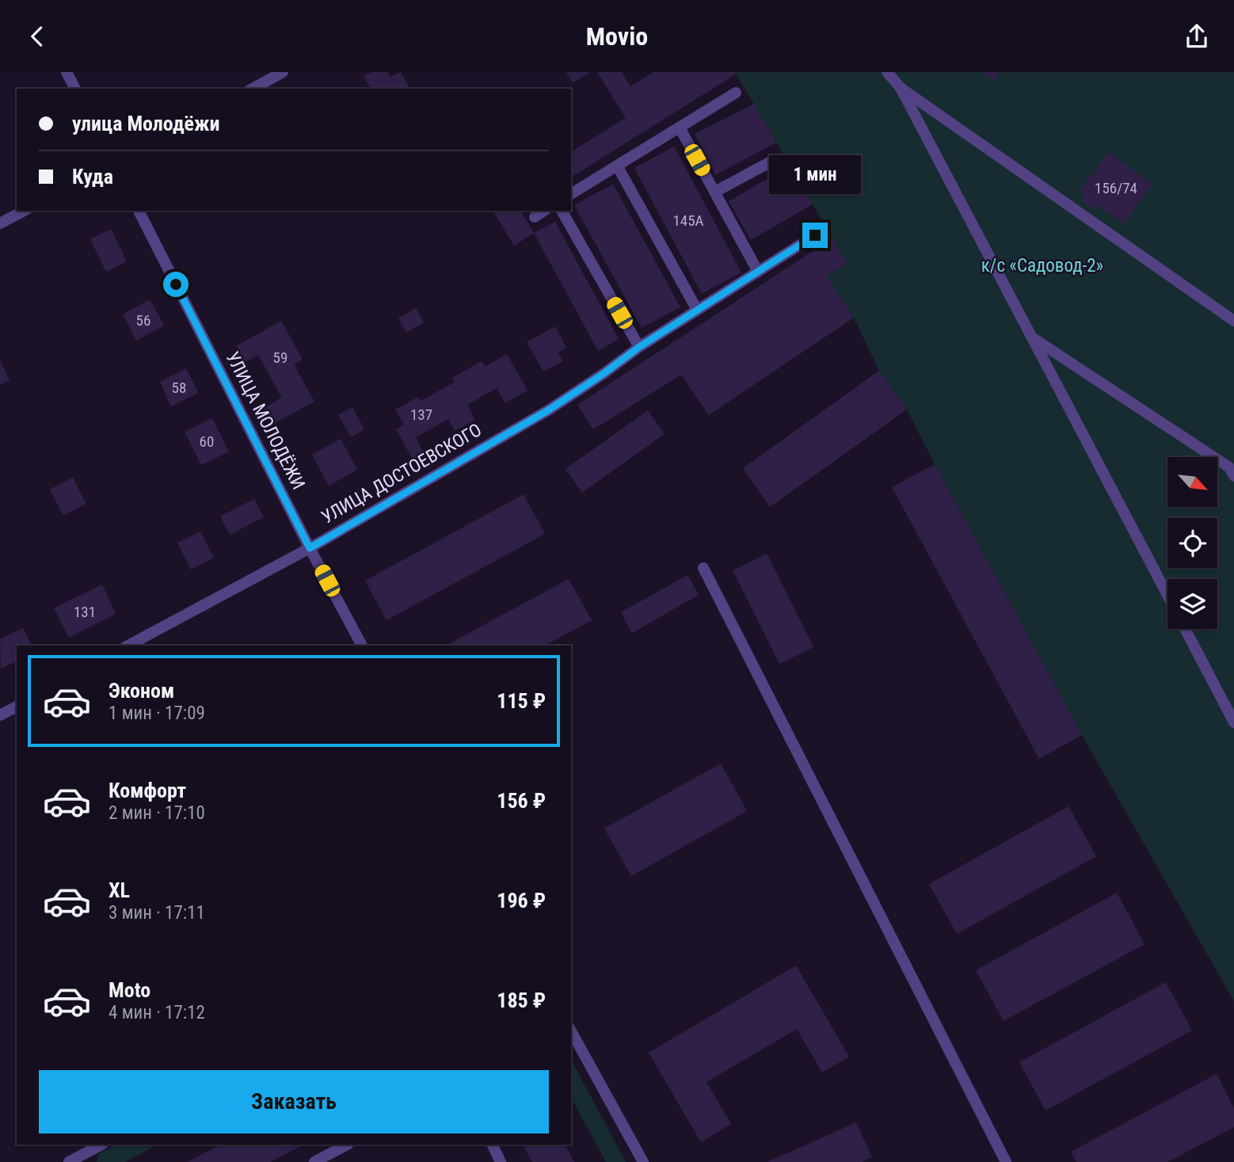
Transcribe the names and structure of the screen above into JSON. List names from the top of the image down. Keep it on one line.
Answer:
{"streets":{"street":["УЛИЦА МОЛОДЁЖИ","УЛИЦА ДОСТОЕВСКОГО"]},"crossings":[["УЛИЦА МОЛОДЁЖИ","УЛИЦА ДОСТОЕВСКОГО"]],"parks":["к/с «Садовод-2»"],"house_numbers":["156/74","145А","56","59","58","137","60","131"],"north":"bottom right","page":{"header":"Movio","banner":["улица Молодёжи","Куда"],"bubble":"1 мин","list":[{"name":"Эконом","note":"1 мин · 17:09","value":"115 ₽"},{"name":"Комфорт","note":"2 мин · 17:10","value":"156 ₽"},{"name":"XL","note":"3 мин · 17:11","value":"196 ₽"},{"name":"Moto","note":"4 мин · 17:12","value":"185 ₽"}],"buttons":"Заказать"}}
